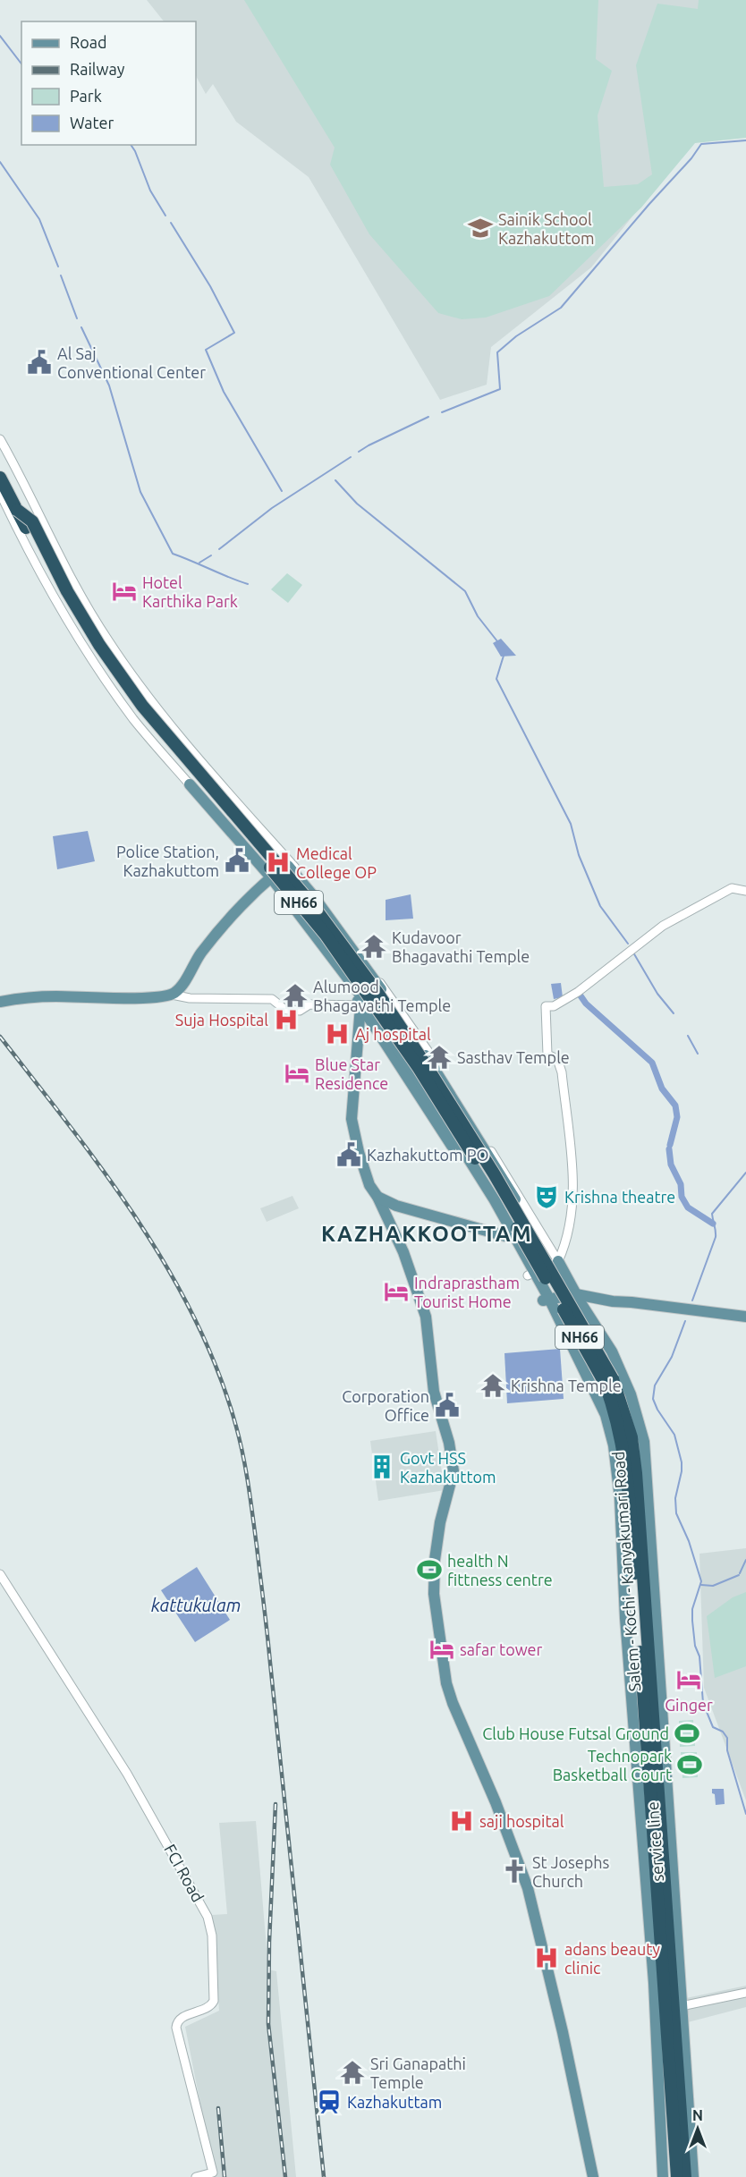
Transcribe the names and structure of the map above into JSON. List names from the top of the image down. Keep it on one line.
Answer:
{"streets":{"highway":["NH66","Salem - Kochi - Kanyakumari Road"],"main road":["service line"],"street":["FCI Road"]},"districts":["KAZHAKKOOTTAM"],"water":["kattukulam"],"places":{"school or university":["Sainik School Kazhakuttom"],"public building":["Al Saj Conventional Center","Police Station, Kazhakuttom","Kazhakuttom PO","Corporation Office"],"hotel":["Hotel Karthika Park","Blue Star Residence","Indraprastham Tourist Home","safar tower","Ginger"],"hospital":["Medical College OP","Suja Hospital","Aj hospital","saji hospital","adans beauty clinic"],"temple":["Kudavoor Bhagavathi Temple","Alumood Bhagavathi Temple","Sasthav Temple","Krishna Temple","Sri Ganapathi Temple"],"theatre":["Krishna theatre"],"building":["Govt HSS Kazhakuttom"],"sports":["health N fittness centre","Club House Futsal Ground","Technopark Basketball Court"],"church":["St Josephs Church"],"station":["Kazhakuttam"]},"legend":["Road","Railway","Park","Water"],"north":"top"}
